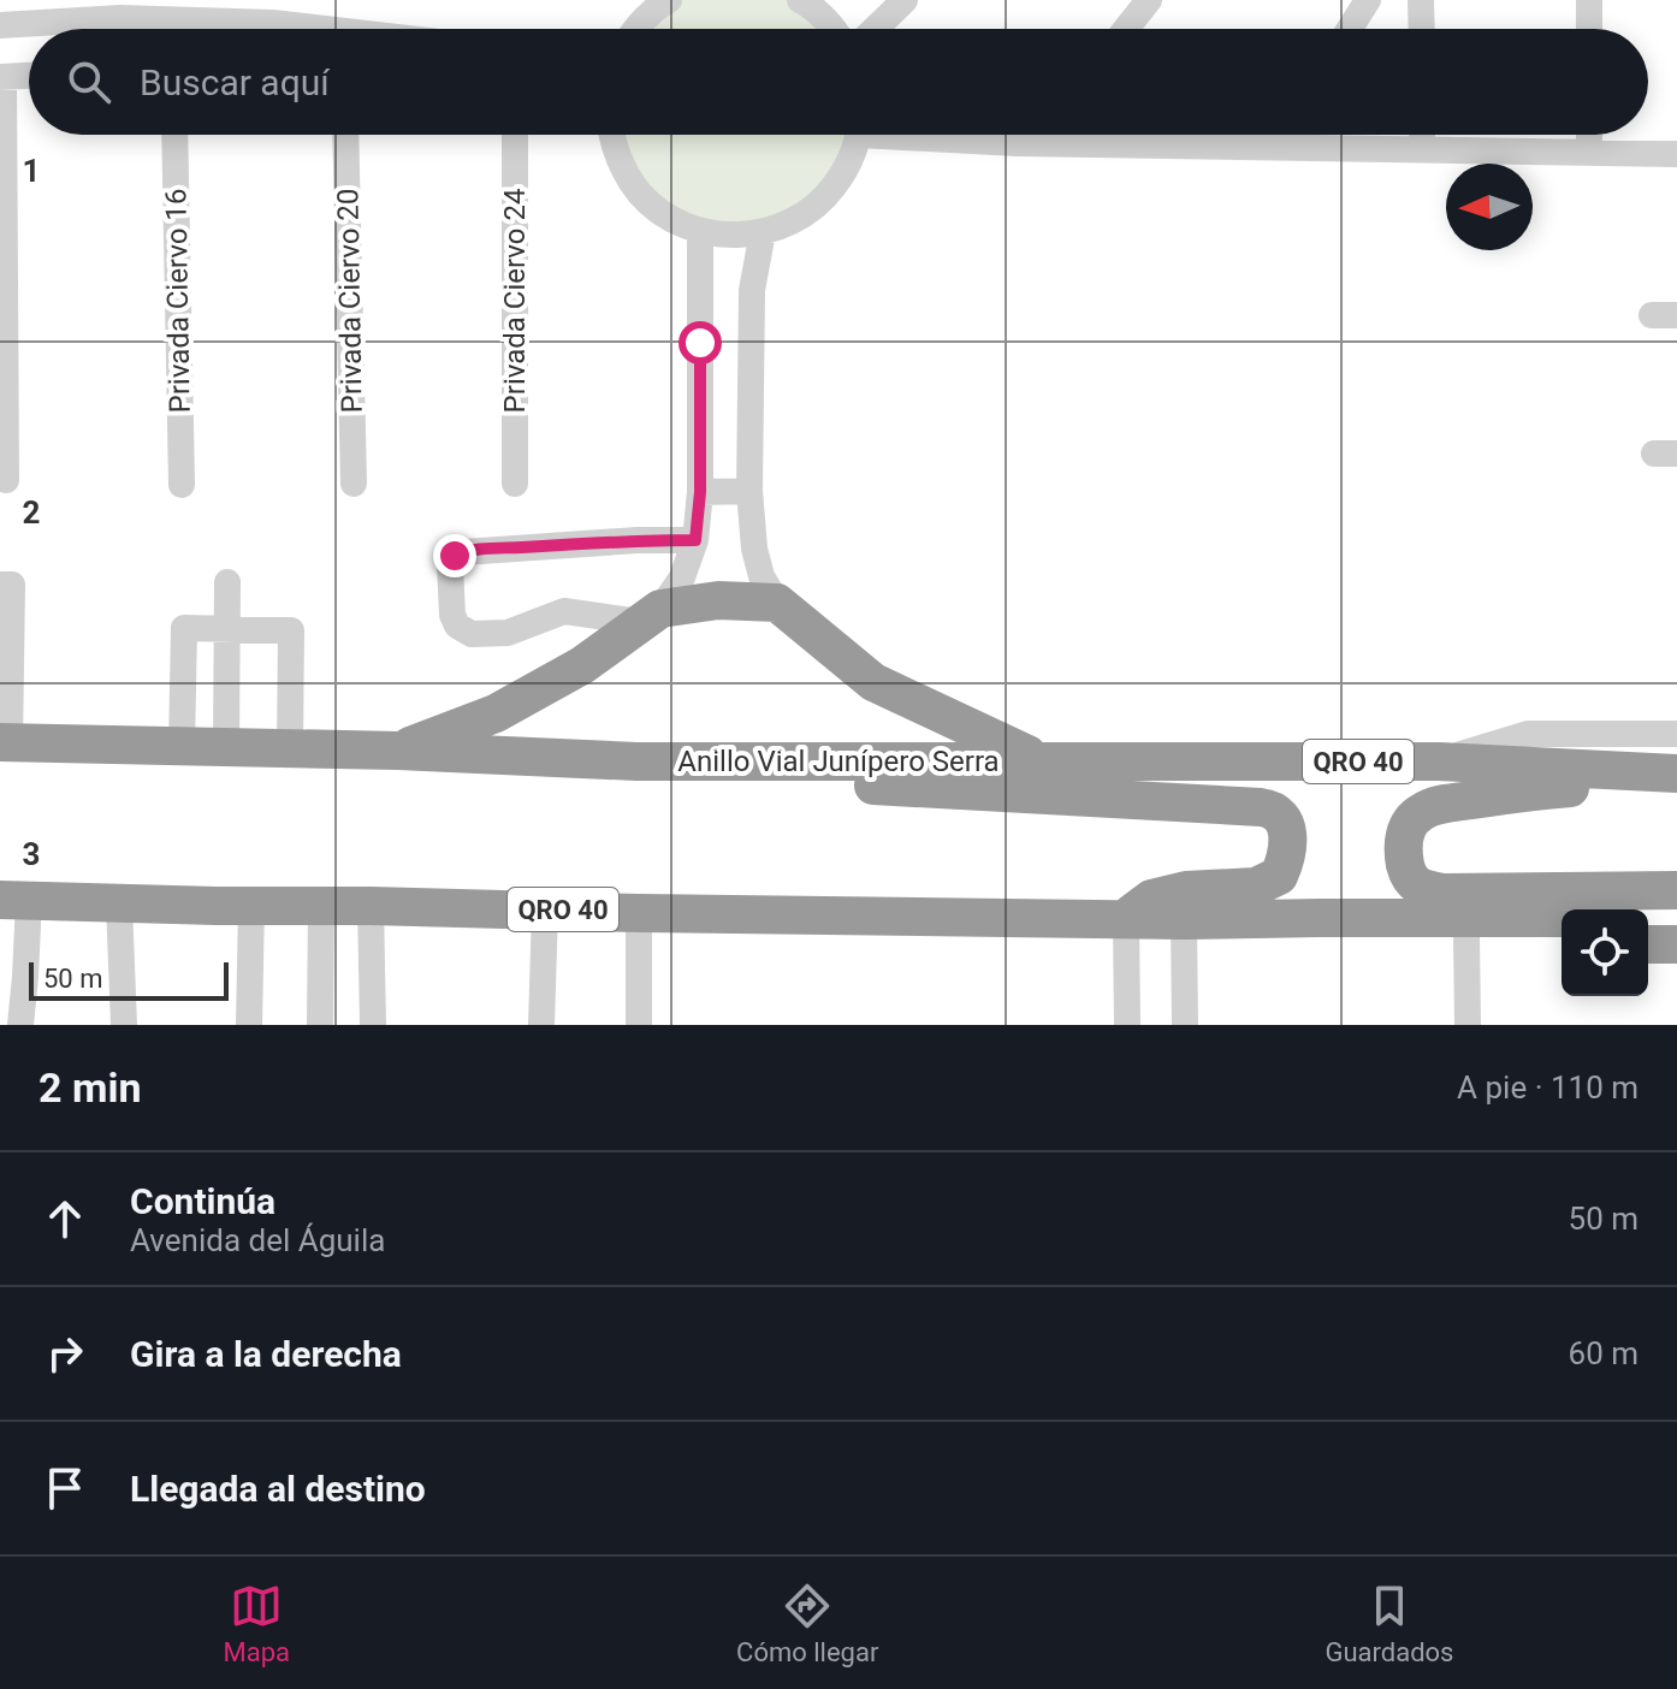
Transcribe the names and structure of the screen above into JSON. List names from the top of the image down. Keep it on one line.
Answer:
{"streets":{"highway":["Anillo Vial Junípero Serra","QRO 40"],"street":["Privada Ciervo 16","Privada Ciervo 20","Privada Ciervo 24"]},"scale_bar":"50 m","north":"left","page":{"search":"Buscar aquí","scale":"50 m","heading":["2 min","A pie · 110 m"],"list":[["Continúa","Avenida del Águila","50 m"],["Gira a la derecha","60 m"],"Llegada al destino"],"nav":["Mapa","Cómo llegar","Guardados"]},"grid":{"rows":["1","2","3"]}}
